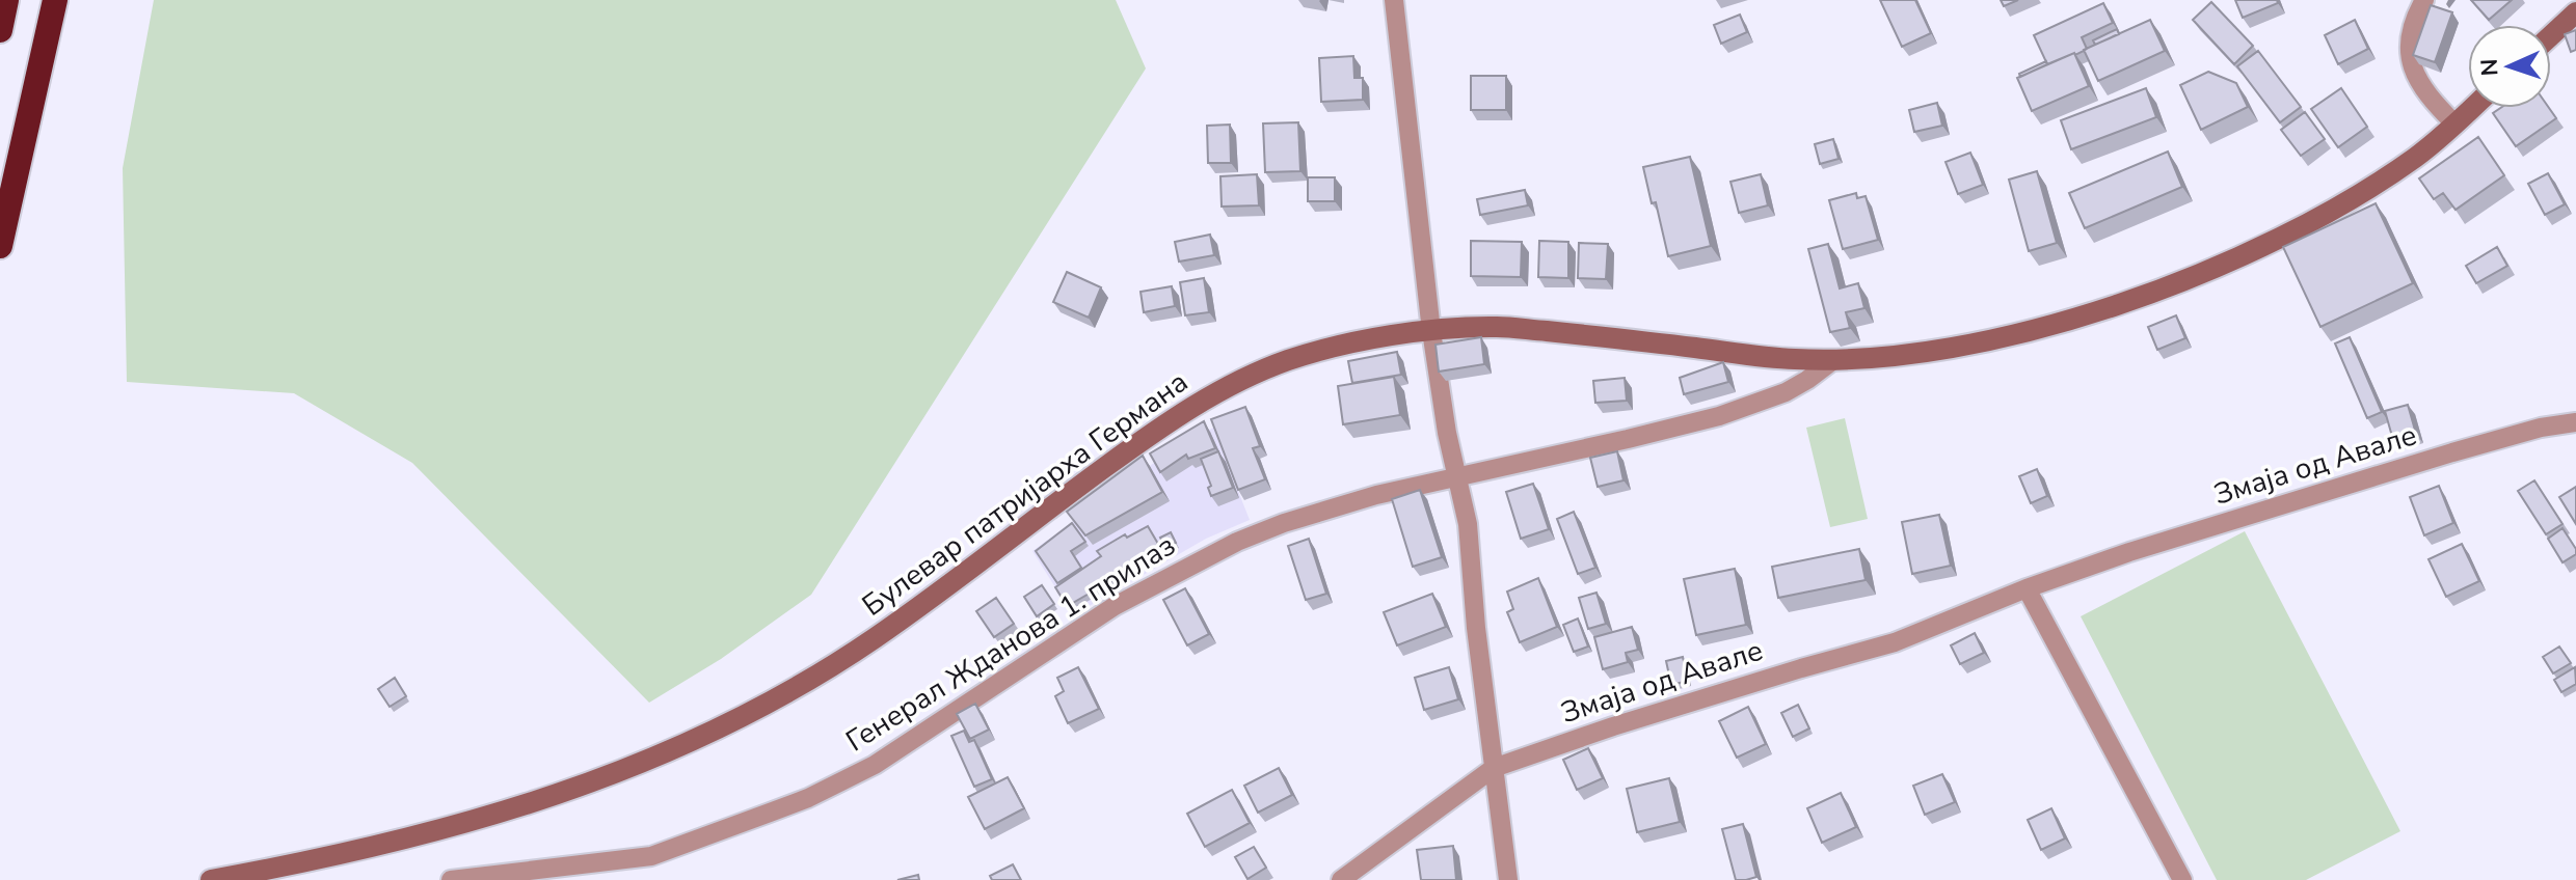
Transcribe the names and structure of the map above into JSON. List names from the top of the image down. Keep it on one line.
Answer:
{"streets":{"main road":["Булевар патријарха Германа"],"street":["Змаја од Авале","Генерал Жданова 1. прилаз"]},"crossings":[["Булевар патријарха Германа","Генерал Жданова 1. прилаз"]],"north":"left"}
